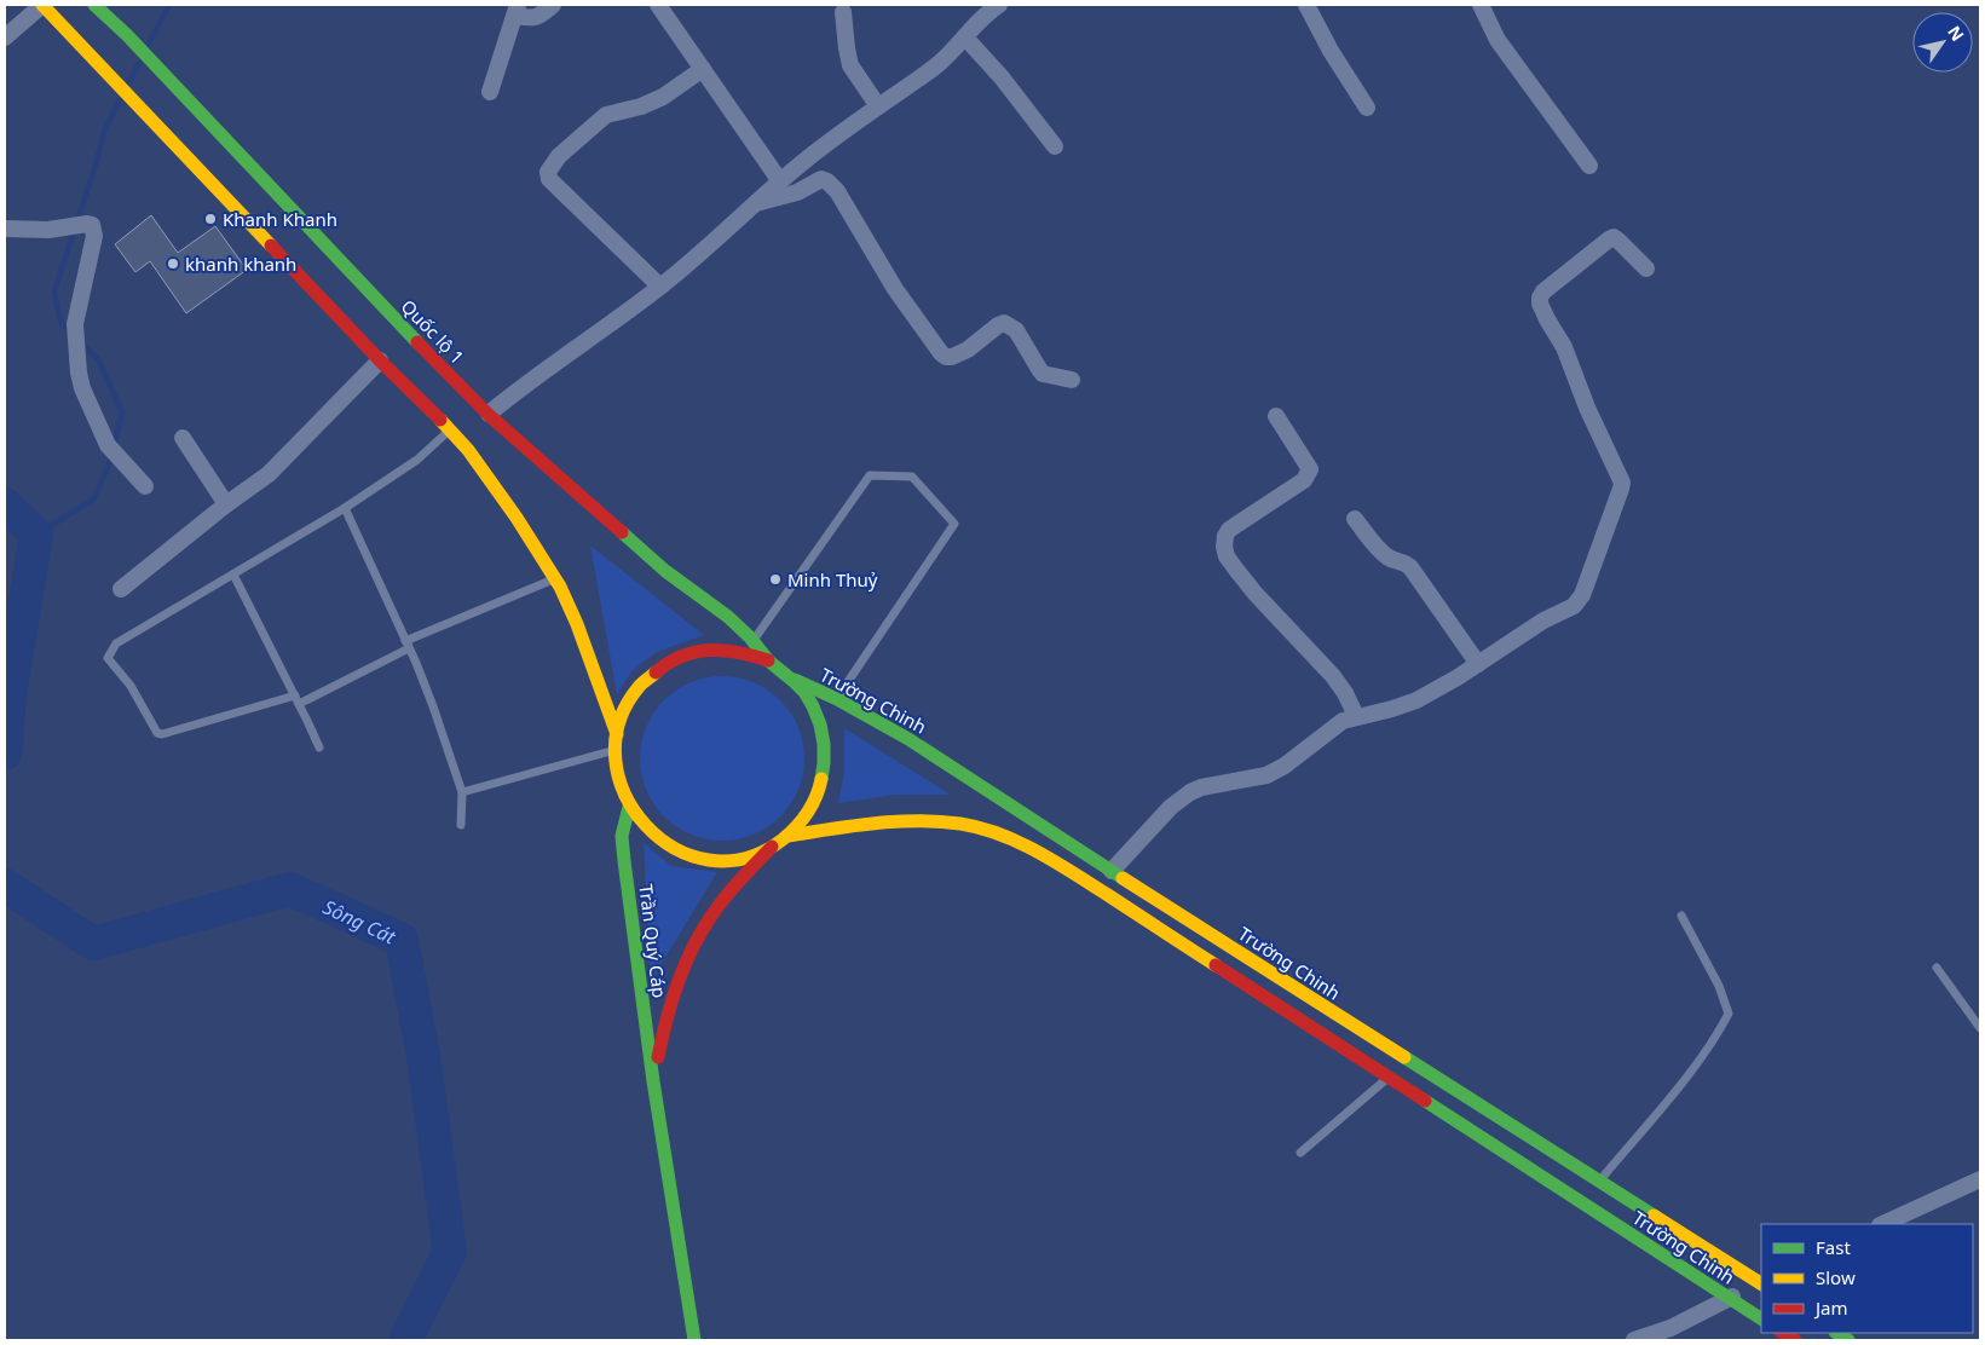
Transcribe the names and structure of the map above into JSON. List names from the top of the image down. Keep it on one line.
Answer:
{"streets":{"main road":["Quốc lộ 1","Trường Chinh","Trần Quý Cáp"]},"crossings":[["Quốc lộ 1","Trường Chinh"],["Quốc lộ 1","Trần Quý Cáp"],["Trường Chinh","Trần Quý Cáp"]],"water":["Sông Cát"],"places":["Khanh Khanh","khanh khanh","Minh Thuỷ"],"legend":["Fast","Slow","Jam"],"north":"top right"}
